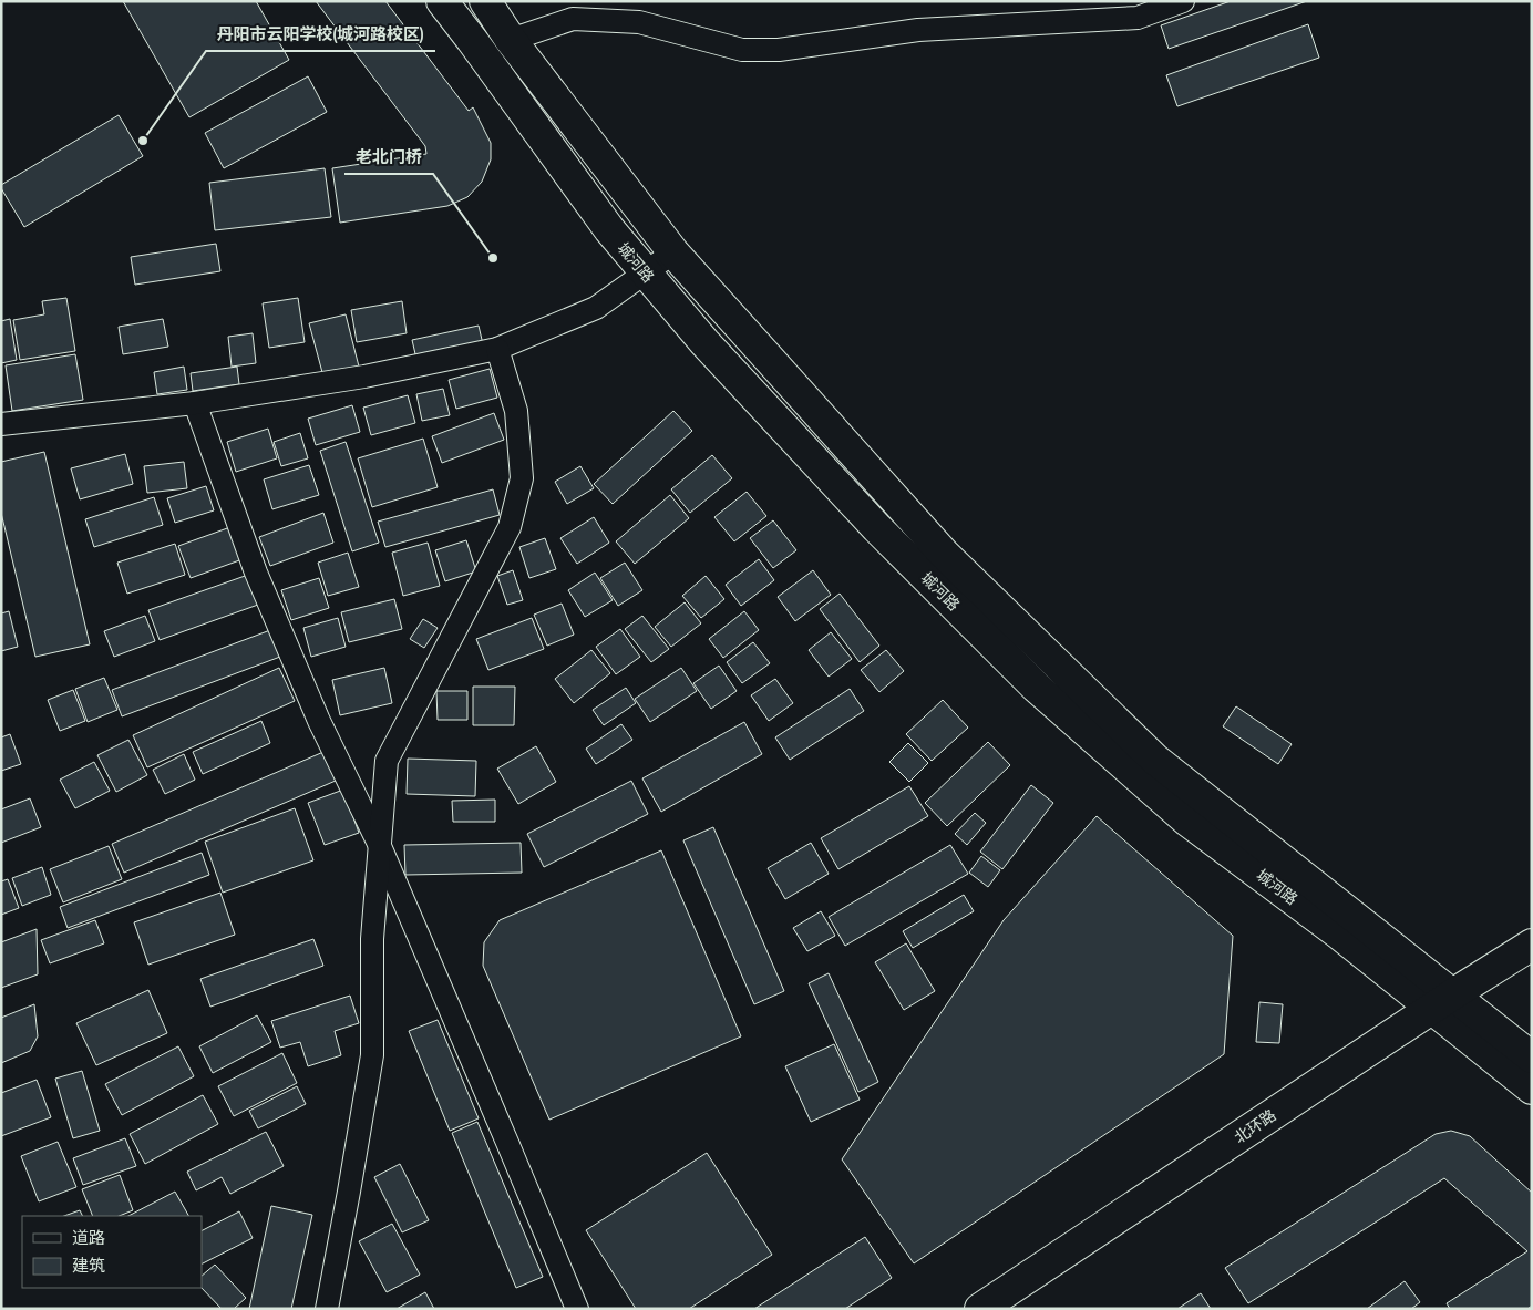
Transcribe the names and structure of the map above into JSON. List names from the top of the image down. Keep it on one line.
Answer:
{"streets":{"main road":["城河路","北环路"]},"crossings":[["城河路","北环路"]],"places":["丹阳市云阳学校(城河路校区)","老北门桥"],"legend":["道路","建筑"]}
